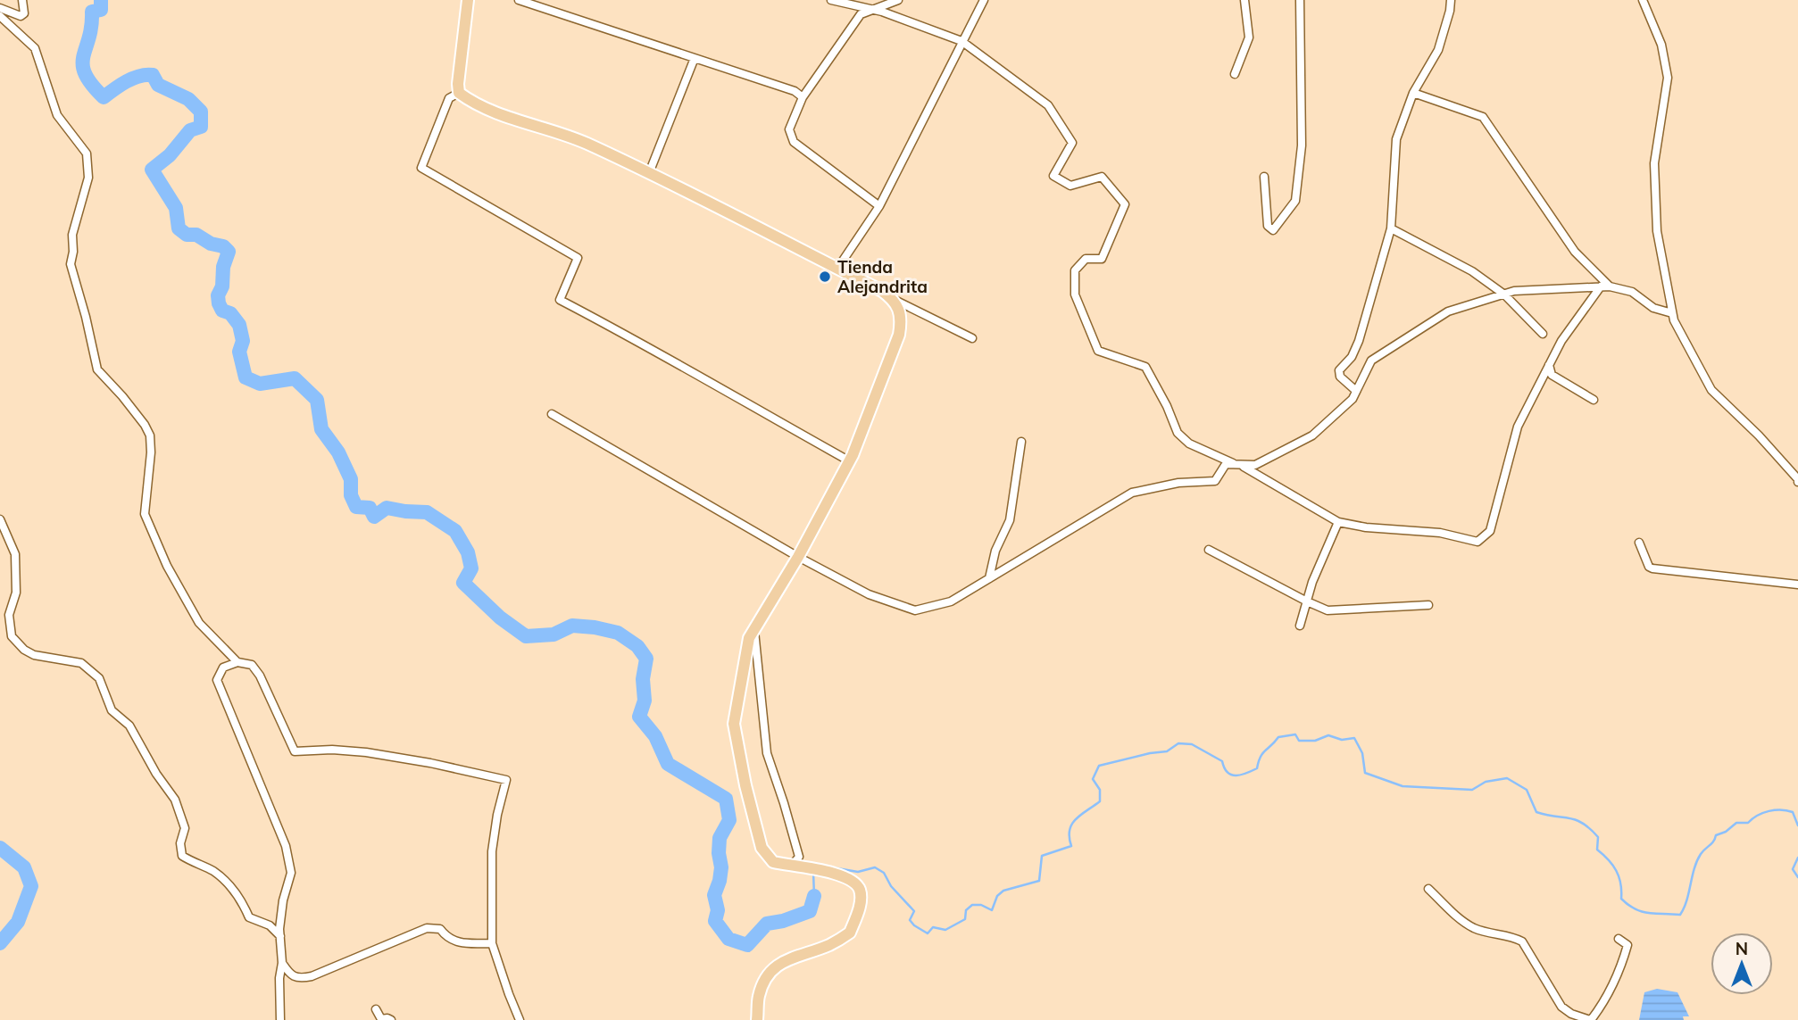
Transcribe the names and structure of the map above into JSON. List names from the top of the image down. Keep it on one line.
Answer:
{"places":["Tienda Alejandrita"],"north":"top"}
